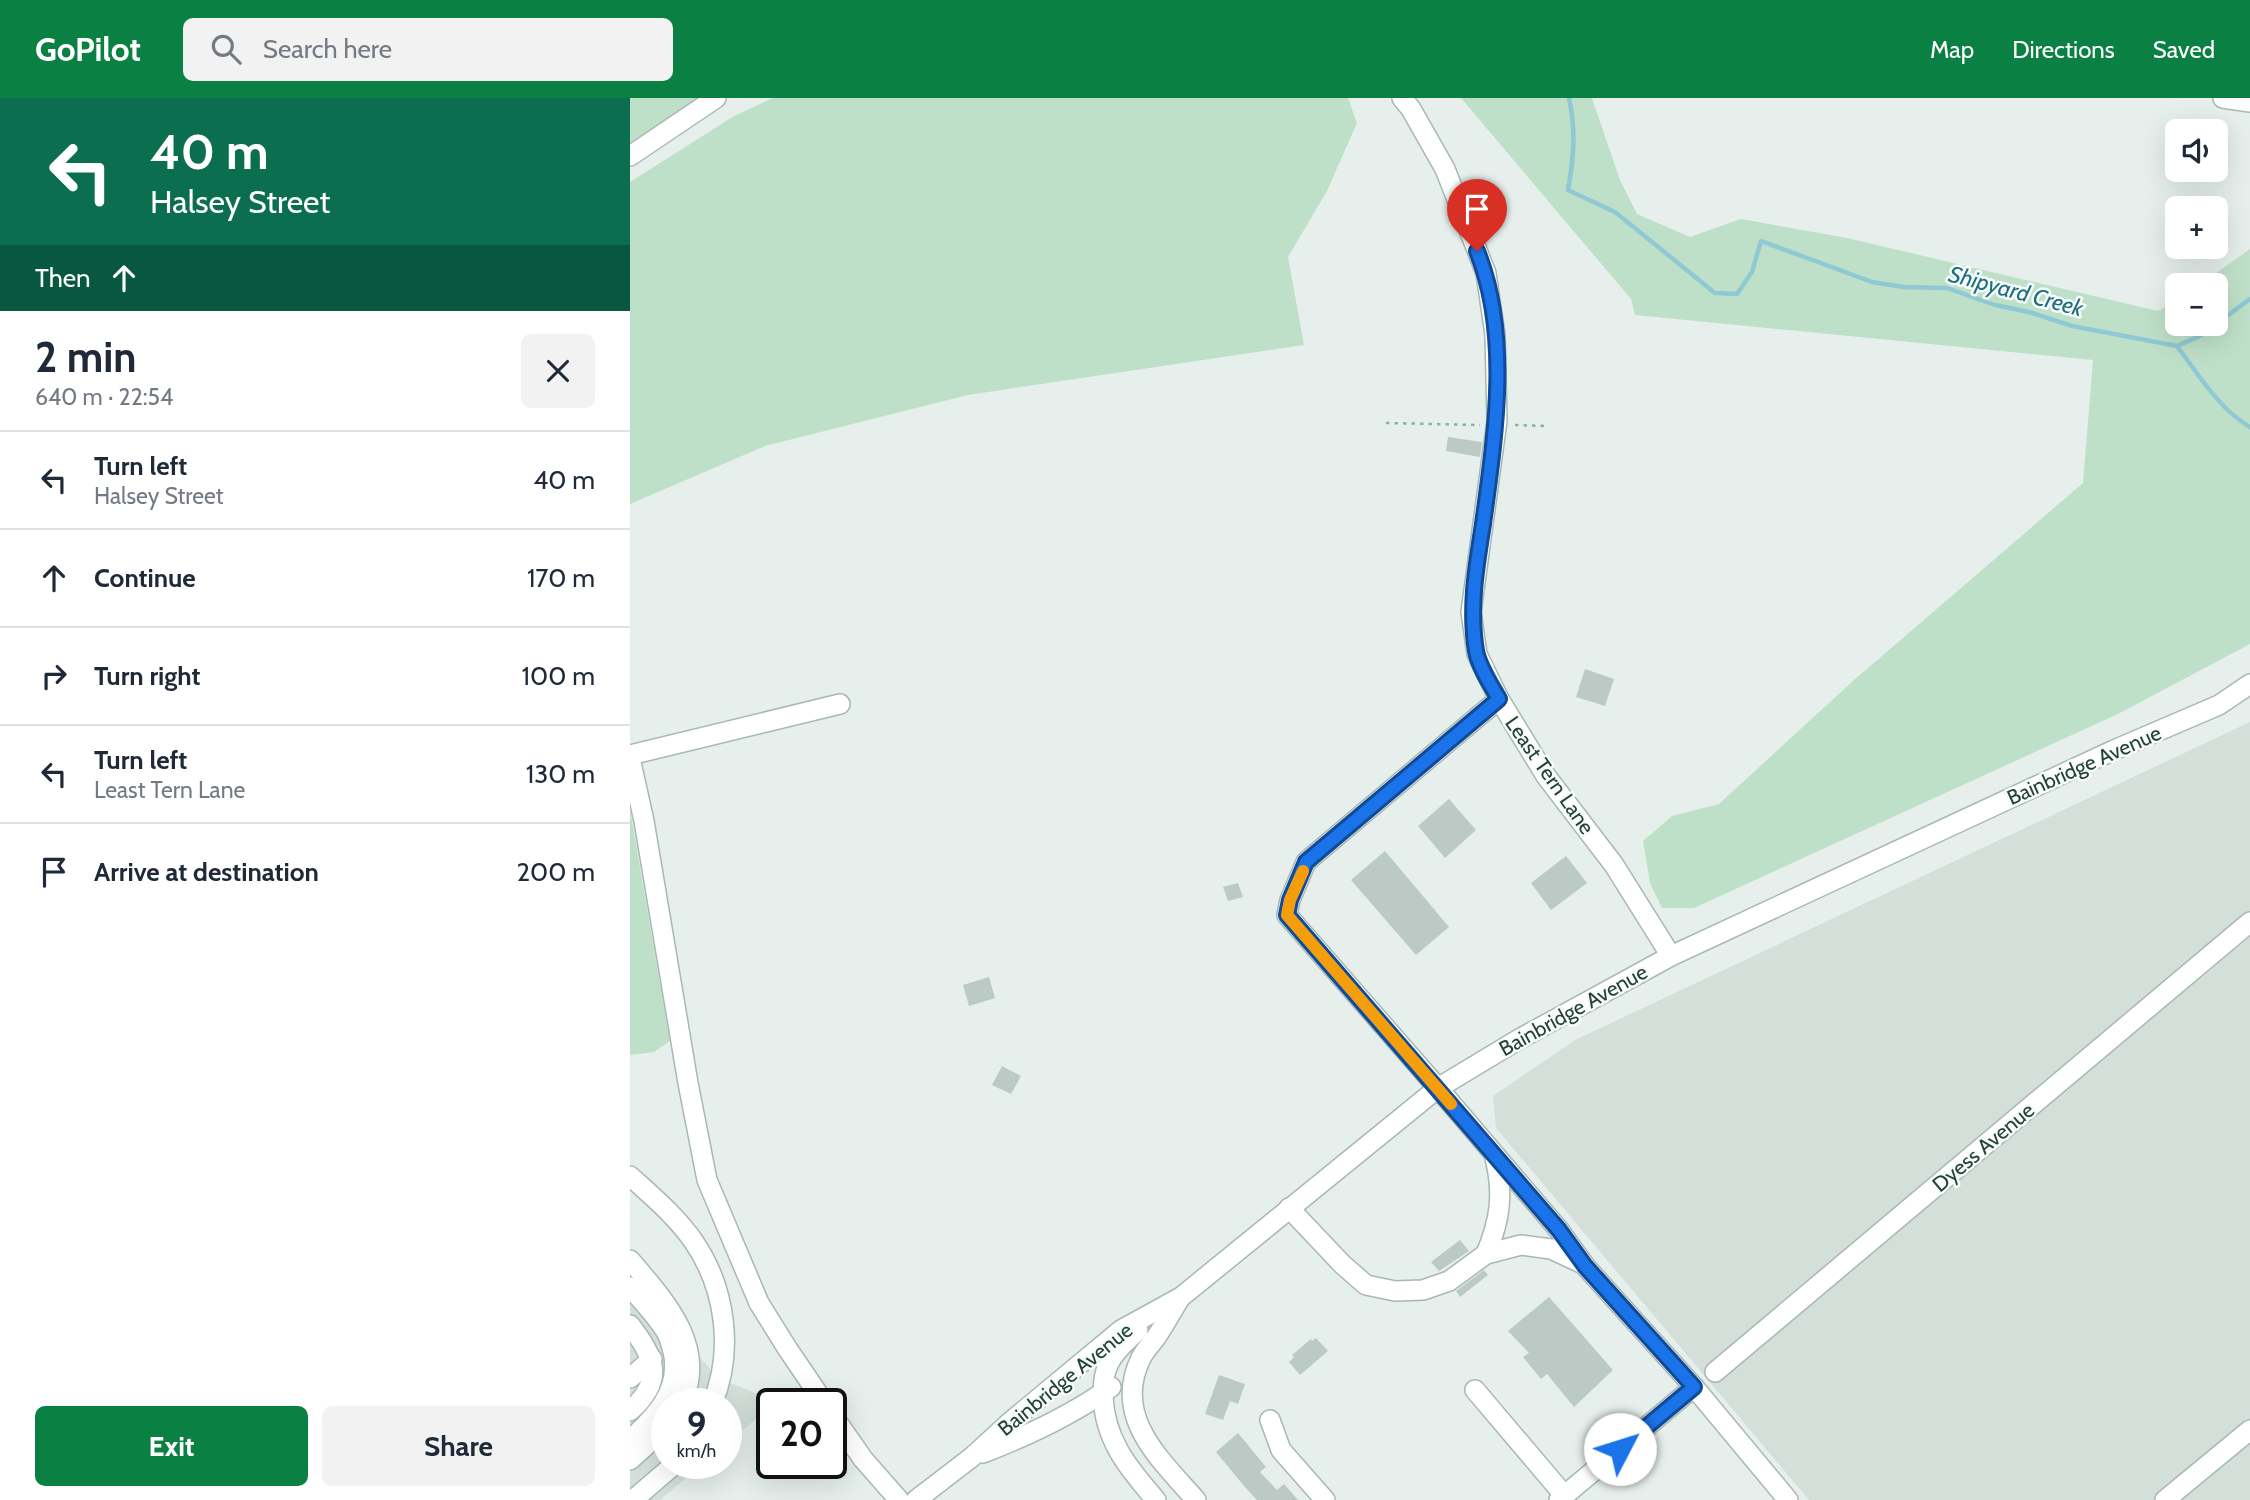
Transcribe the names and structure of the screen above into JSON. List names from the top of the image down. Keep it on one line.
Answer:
{"streets":{"street":["Bainbridge Avenue","Least Tern Lane","Dyess Avenue"]},"crossings":[["Bainbridge Avenue","Least Tern Lane"]],"water":["Shipyard Creek"],"page":{"header":"GoPilot","search":"Search here","nav":["Map","Directions","Saved"],"turn":["40 m","Halsey Street"],"map_buttons":["+","−"],"then":"Then","heading":["2 min","640 m · 22:54"],"list":[{"name":"Turn left","note":"Halsey Street","value":"40 m"},{"name":"Continue","value":"170 m"},{"name":"Turn right","value":"100 m"},{"name":"Turn left","note":"Least Tern Lane","value":"130 m"},{"name":"Arrive at destination","value":"200 m"}],"speed":"9 km/h","limit":"20","buttons":["Exit","Share"]}}
